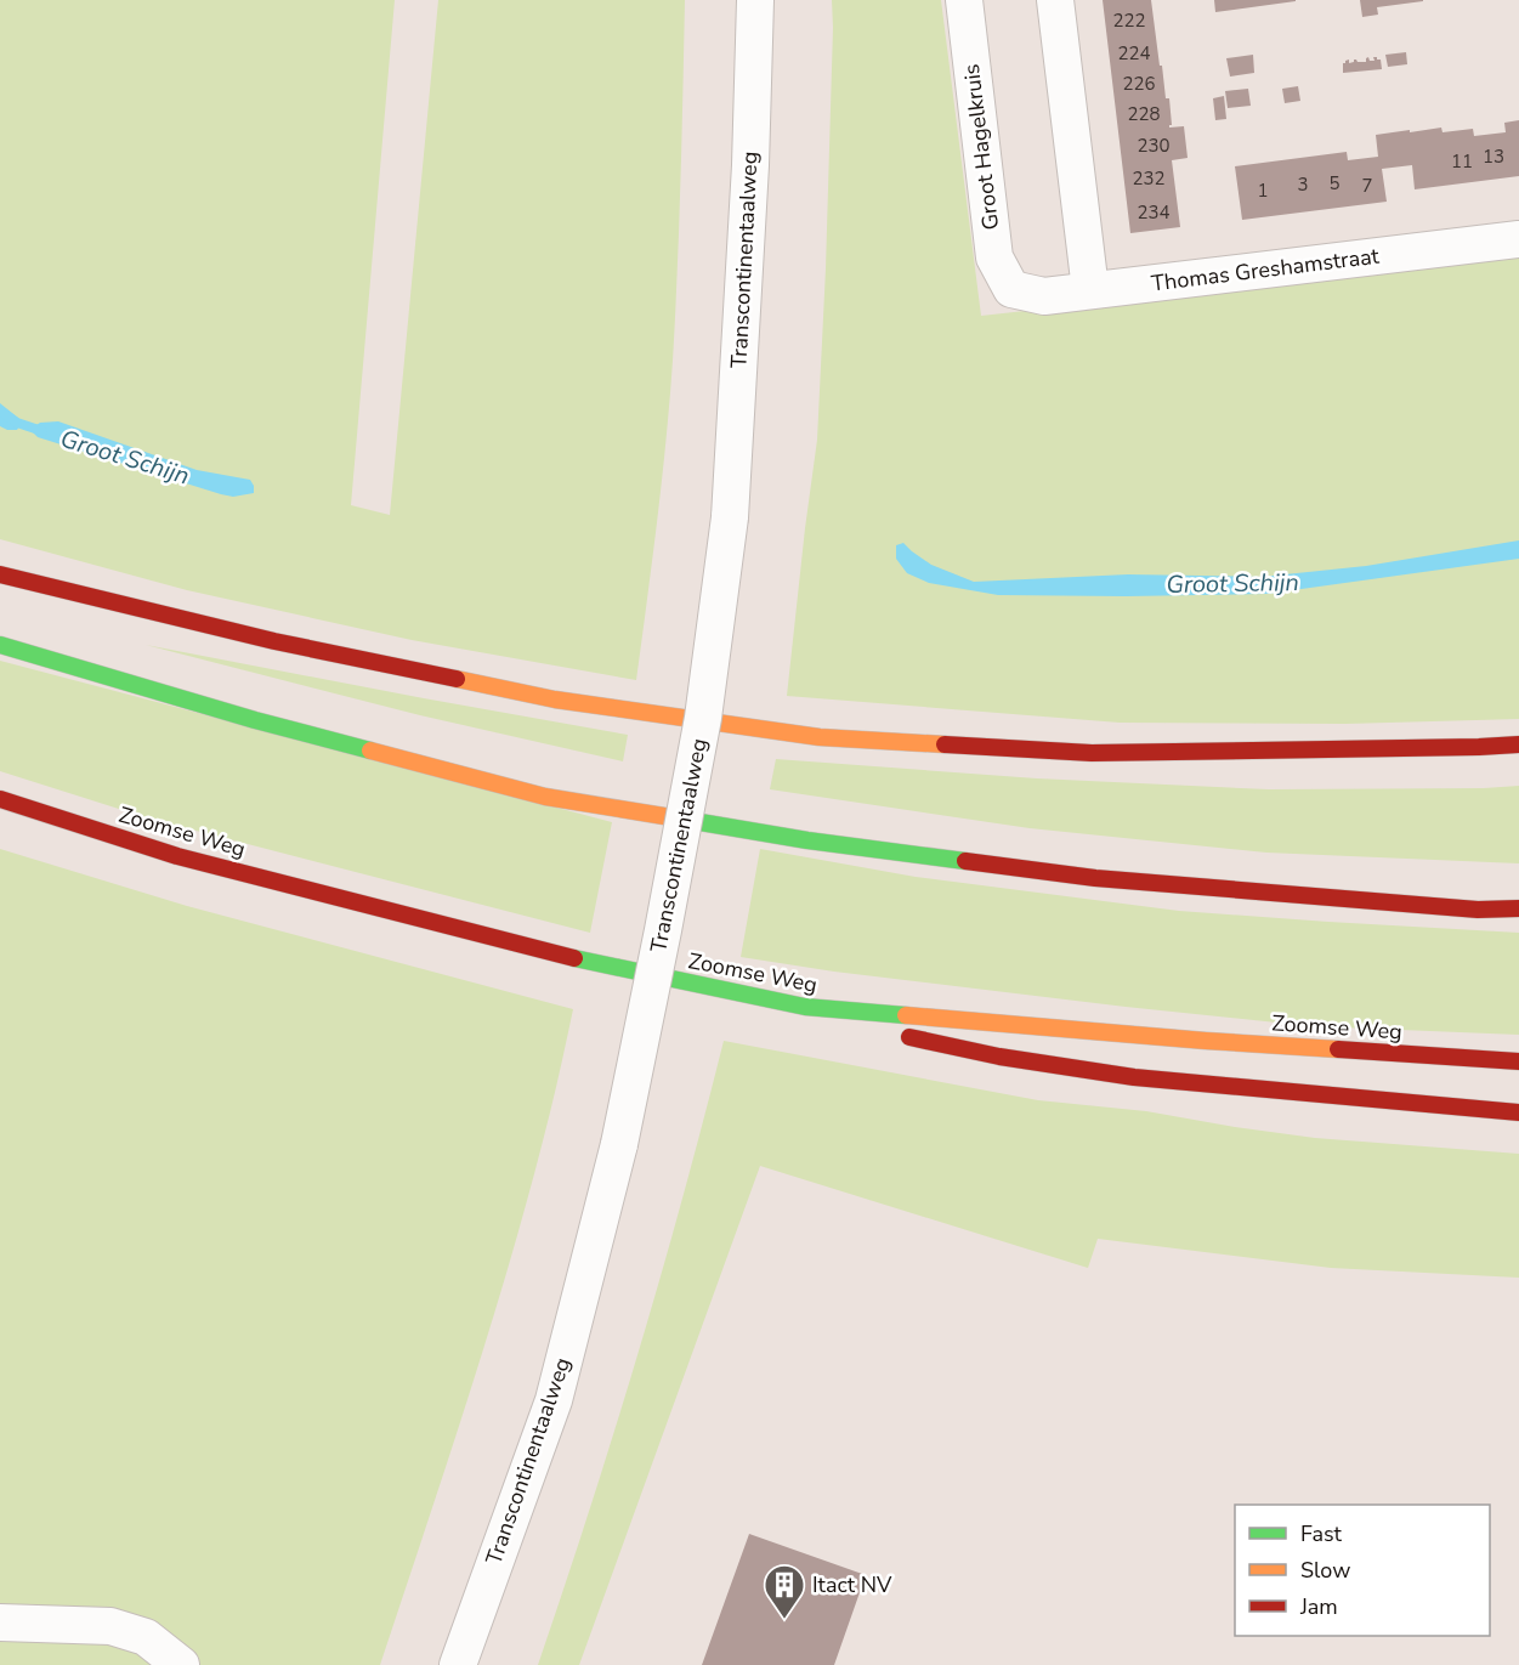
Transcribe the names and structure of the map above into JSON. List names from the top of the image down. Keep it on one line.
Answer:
{"streets":{"highway":["Zoomse Weg"],"street":["Groot Hagelkruis","Transcontinentaalweg","Thomas Greshamstraat"]},"crossings":[["Groot Hagelkruis","Thomas Greshamstraat"]],"water":["Groot Schijn"],"places":{"building":["Itact NV"]},"house_numbers":["222","224","226","228","230","13","11","232","5","3","7","1","234"],"legend":["Fast","Slow","Jam"]}
